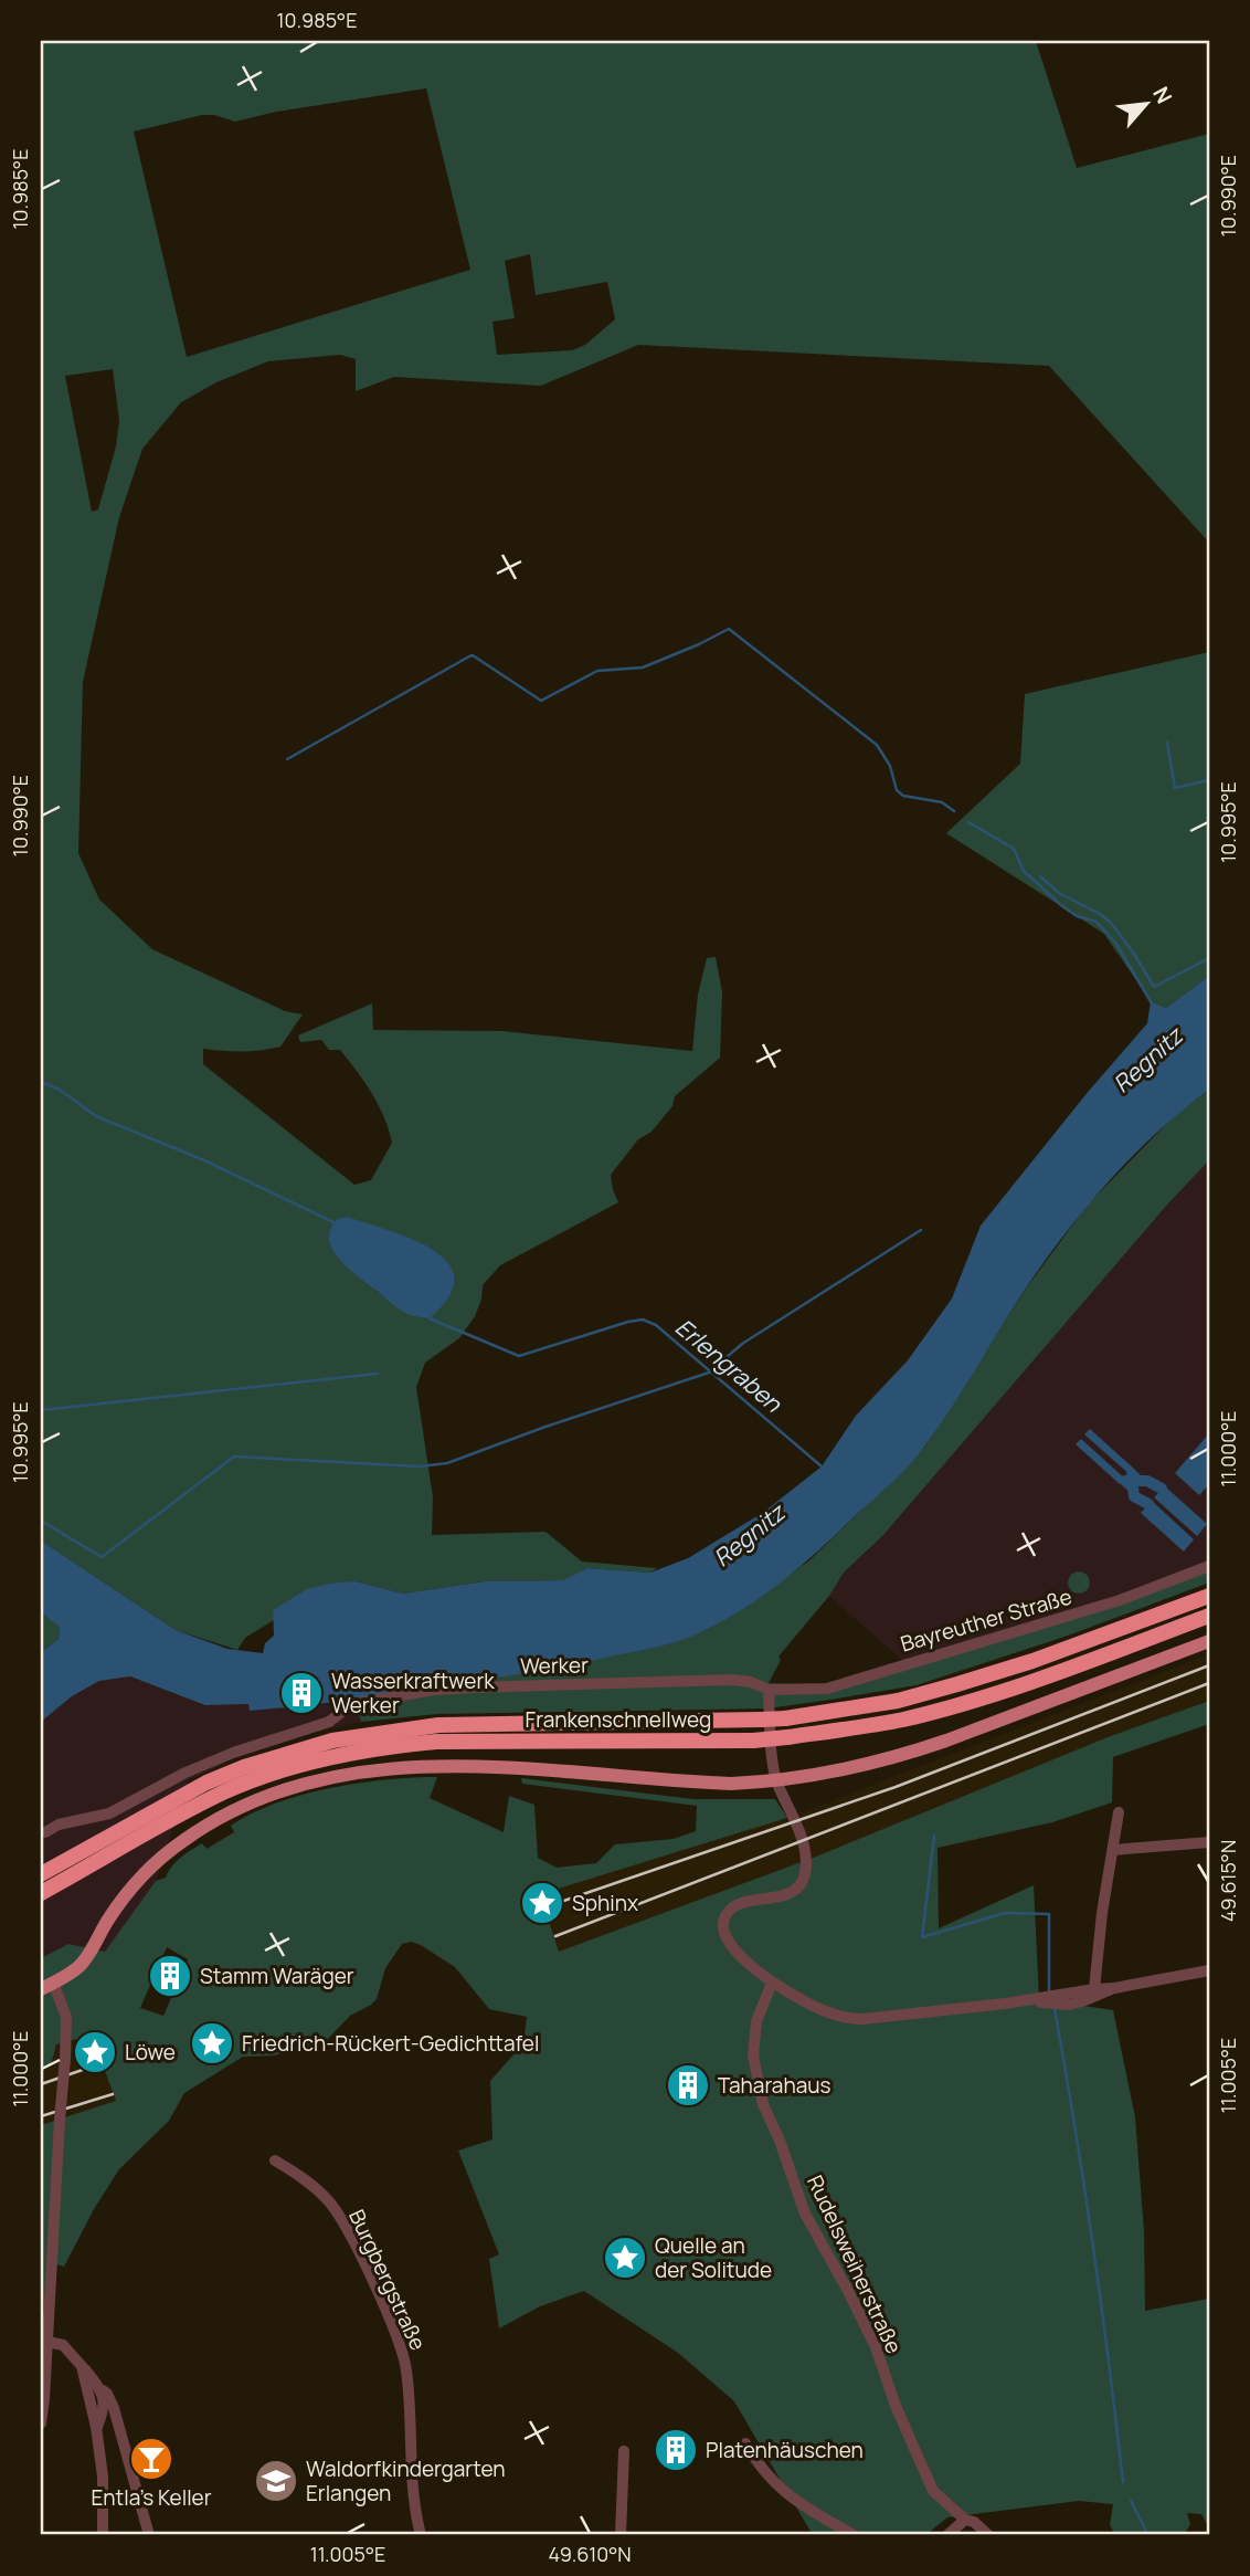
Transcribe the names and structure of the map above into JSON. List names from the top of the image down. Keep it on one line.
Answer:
{"streets":{"highway":["Frankenschnellweg"],"street":["Bayreuther Straße","Werker","Rudelsweiherstraße","Burgbergstraße"]},"crossings":[["Bayreuther Straße","Werker"]],"water":["Regnitz","Erlengraben"],"places":{"building":["Wasserkraftwerk Werker","Stamm Waräger","Taharahaus","Platenhäuschen"],"place":["Sphinx","Friedrich-Rückert-Gedichttafel","Löwe","Quelle an der Solitude"],"bar":["Entla's Keller"],"school or university":["Waldorfkindergarten Erlangen"]},"north":"top right","coordinates":["10.985°E","10.990°E","10.995°E","11.000°E","49.615°N","11.005°E","49.610°N"]}
